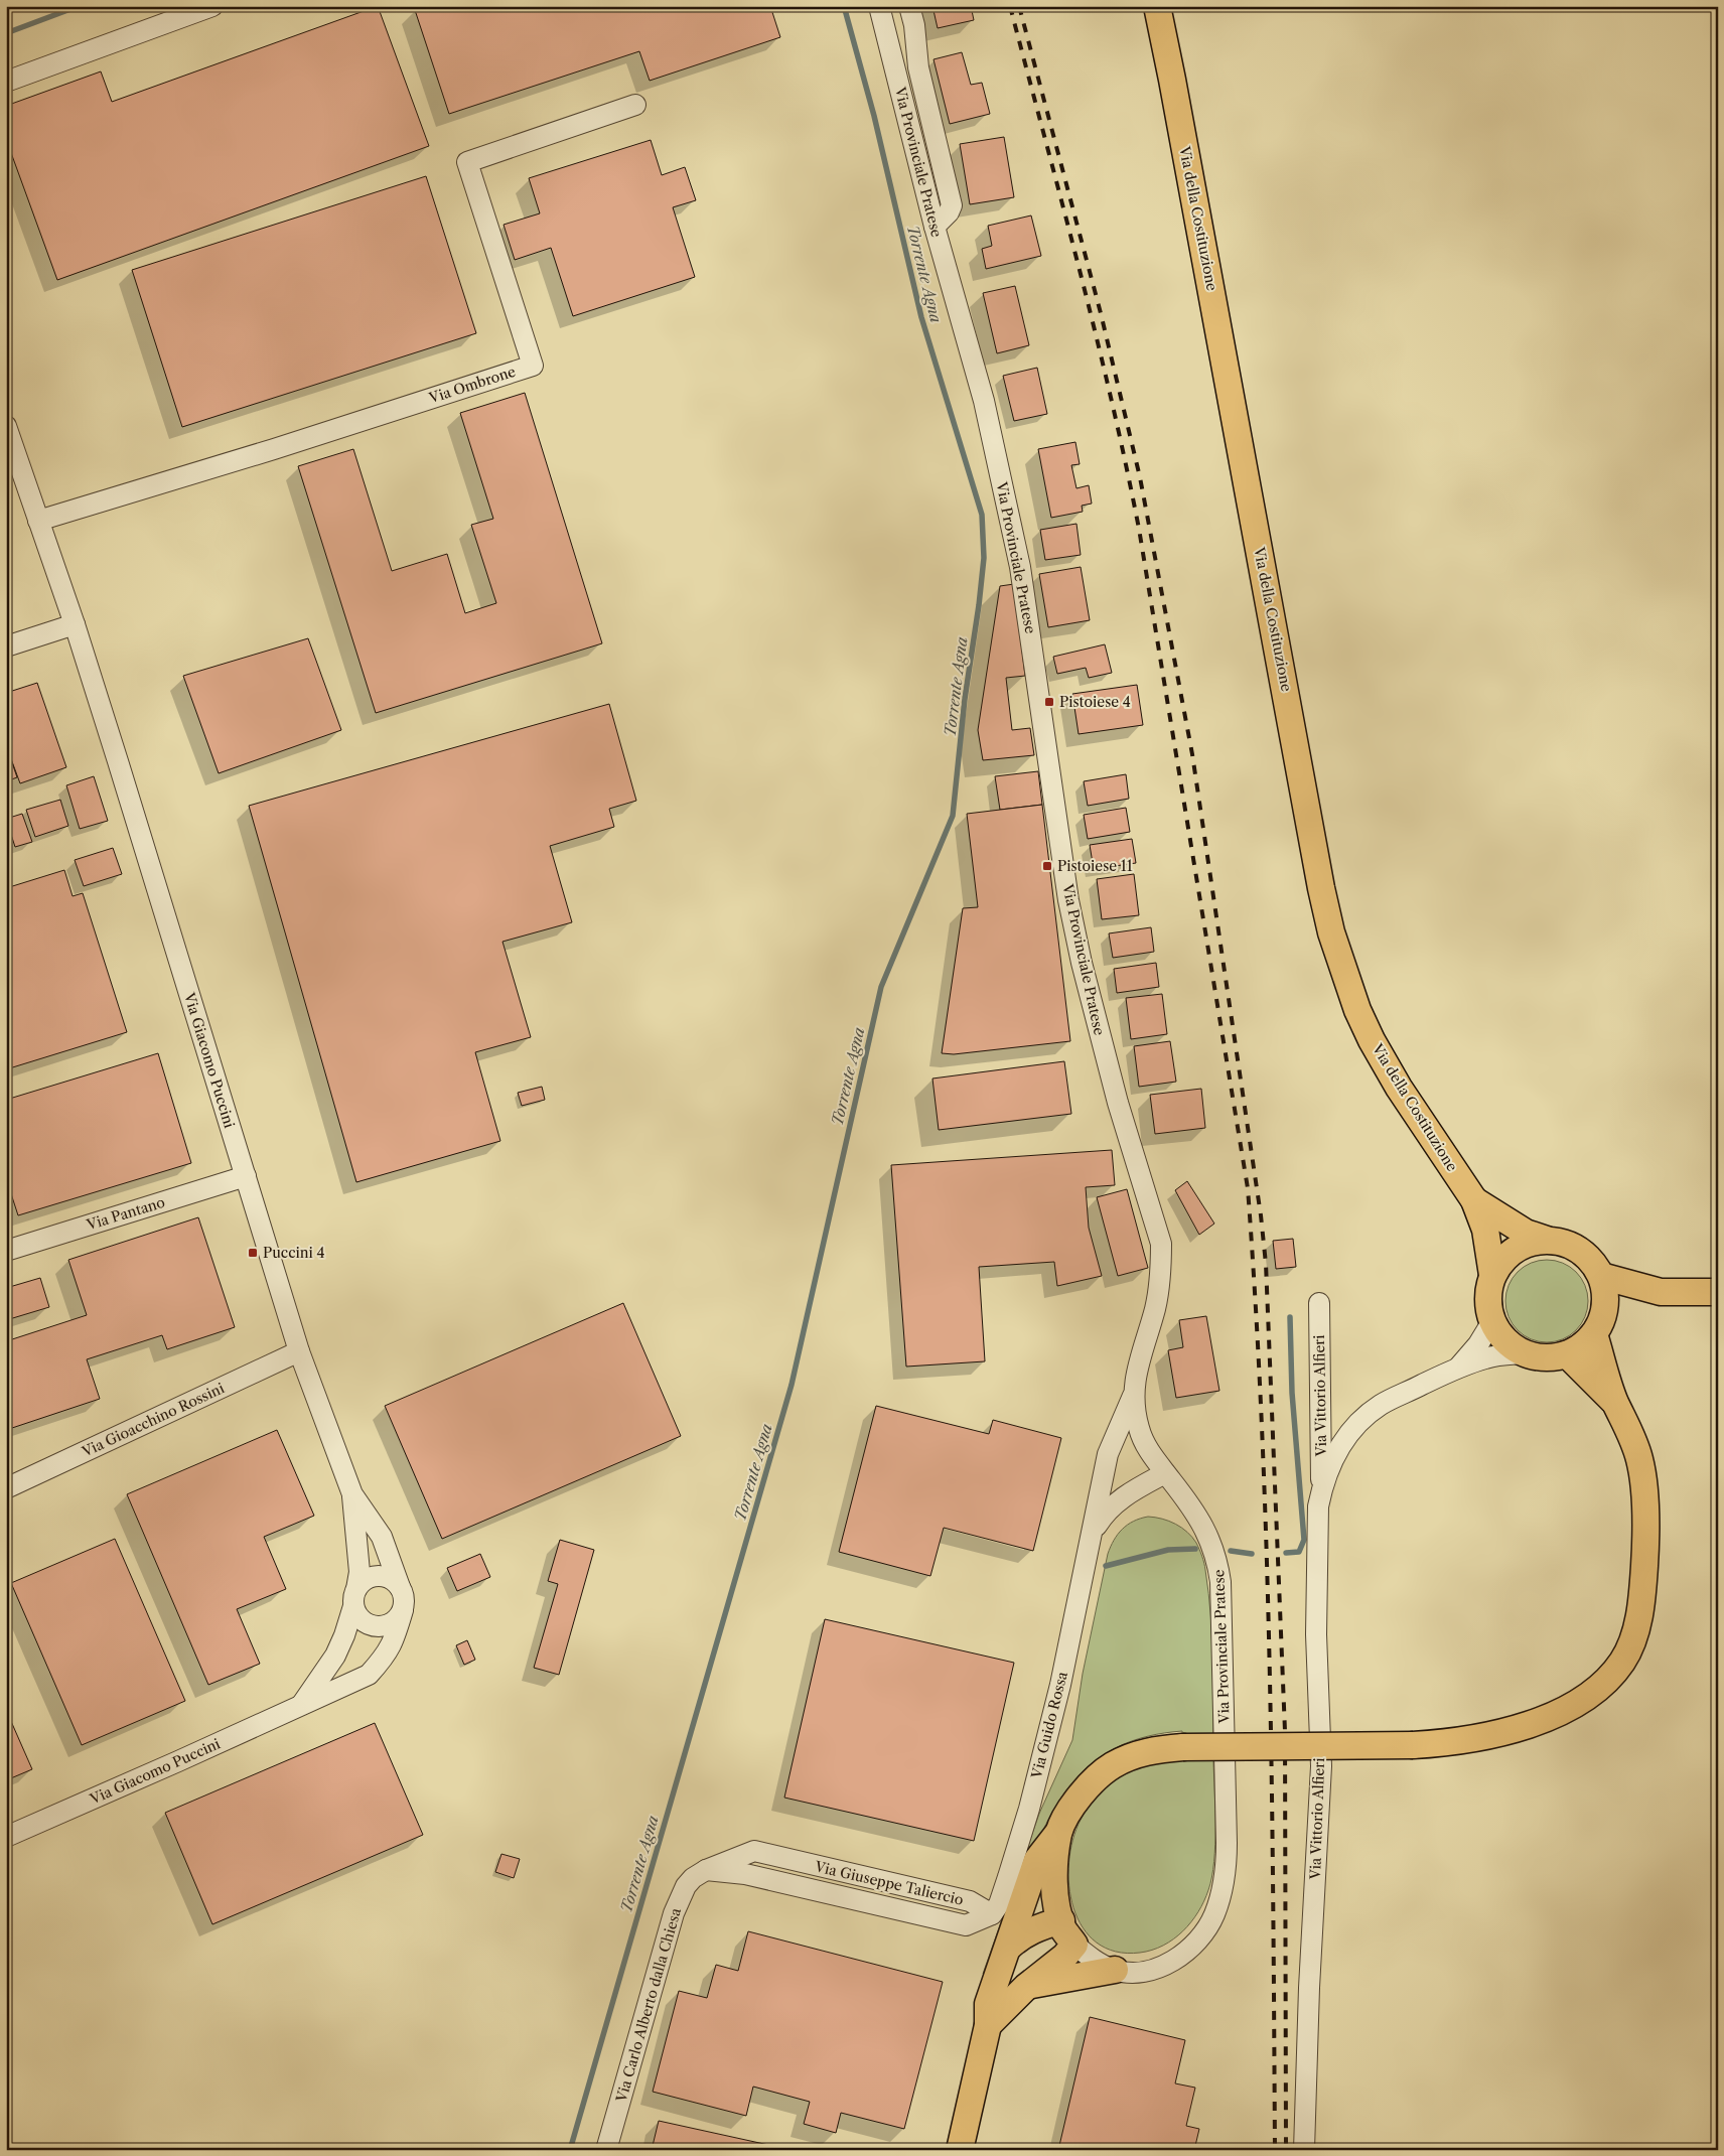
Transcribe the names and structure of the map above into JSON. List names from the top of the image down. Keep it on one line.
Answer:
{"streets":{"main road":["Via Provinciale Pratese","Via della Costituzione"],"street":["Via Ombrone","Via Giacomo Puccini","Via Pantano","Via Vittorio Alfieri","Via Gioacchino Rossini","Via Guido Rossa","Via Giuseppe Taliercio","Via Carlo Alberto dalla Chiesa"]},"crossings":[["Via Provinciale Pratese","Via Vittorio Alfieri"],["Via Provinciale Pratese","Via Guido Rossa"],["Via Ombrone","Via Giacomo Puccini"],["Via Giacomo Puccini","Via Pantano"],["Via Giacomo Puccini","Via Gioacchino Rossini"],["Via Guido Rossa","Via Giuseppe Taliercio"],["Via Giuseppe Taliercio","Via Carlo Alberto dalla Chiesa"]],"water":["Torrente Agna"],"places":{"transit":["Pistoiese 4","Pistoiese 11","Puccini 4"]}}
